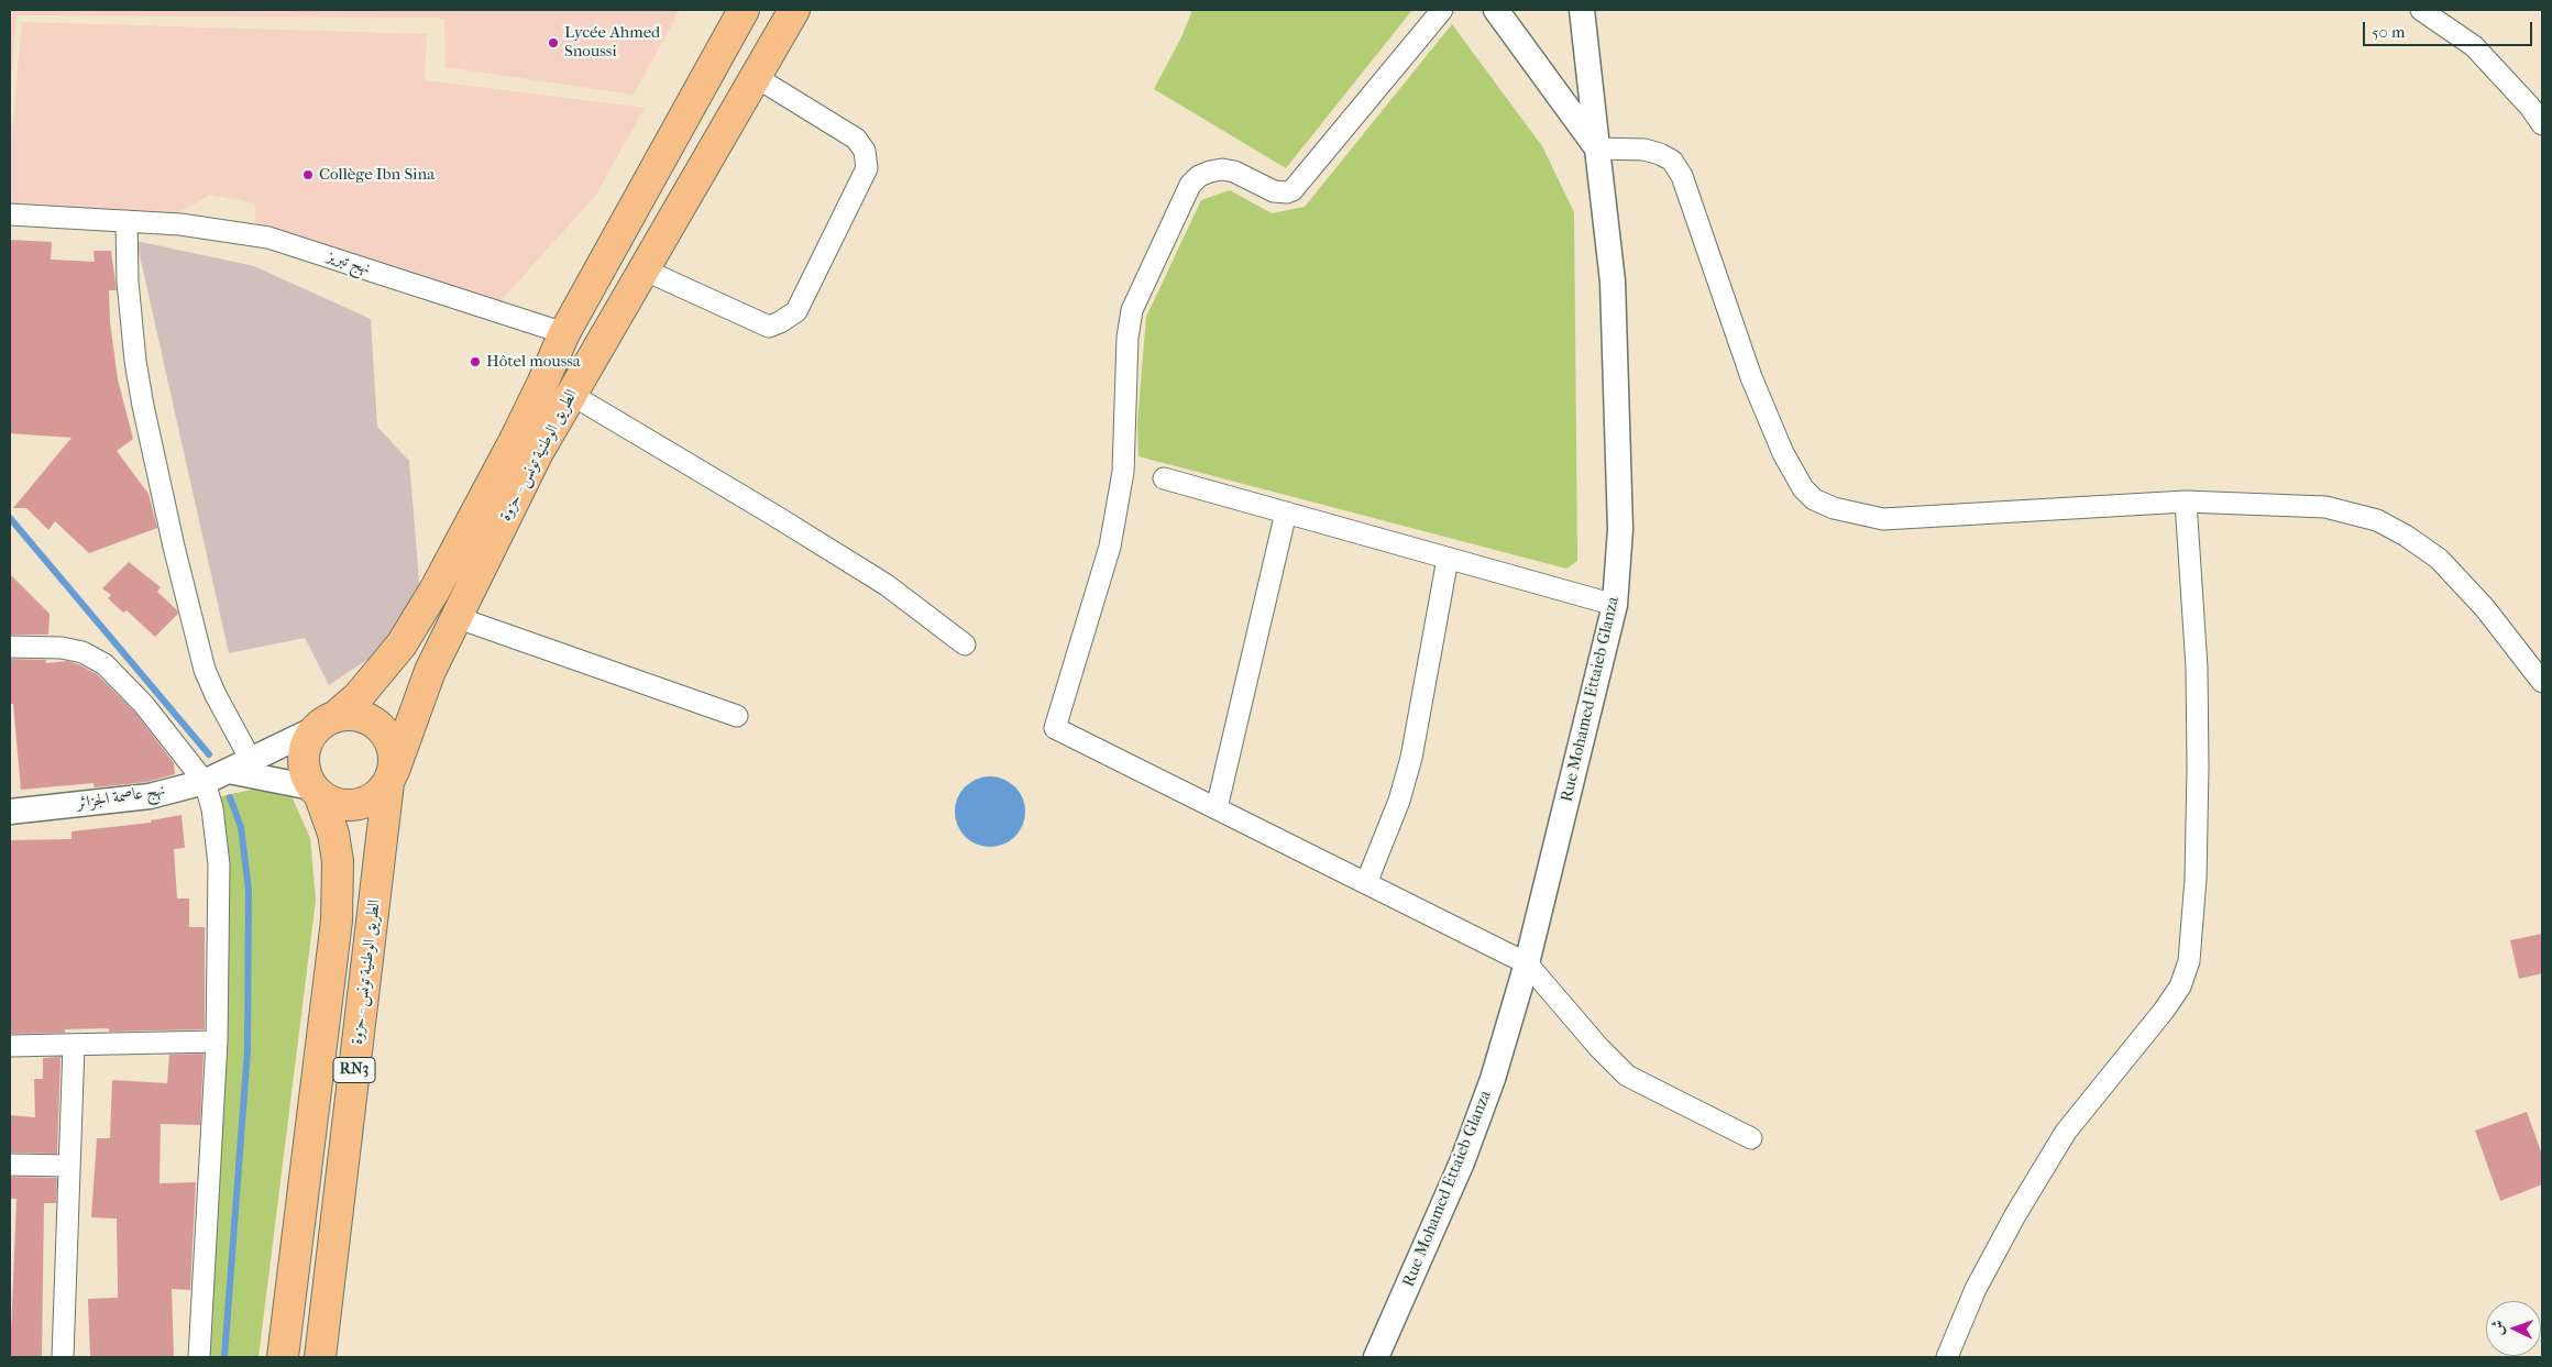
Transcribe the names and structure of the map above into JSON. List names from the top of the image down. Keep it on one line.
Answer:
{"streets":{"main road":["الطريق الوطنية تونس - حزوة","RN3"],"street":["نهج تبريز","Rue Mohamed Ettaieb Glanza","نهج عاصمة الجزائر"]},"crossings":[["نهج تبريز","الطريق الوطنية تونس - حزوة"],["الطريق الوطنية تونس - حزوة","نهج عاصمة الجزائر"],["الطريق الوطنية تونس - حزوة","RN3"],["نهج عاصمة الجزائر","RN3"]],"places":["Lycée Ahmed Snoussi","Collège Ibn Sina","Hôtel moussa"],"scale_bar":"50 m","north":"left"}
